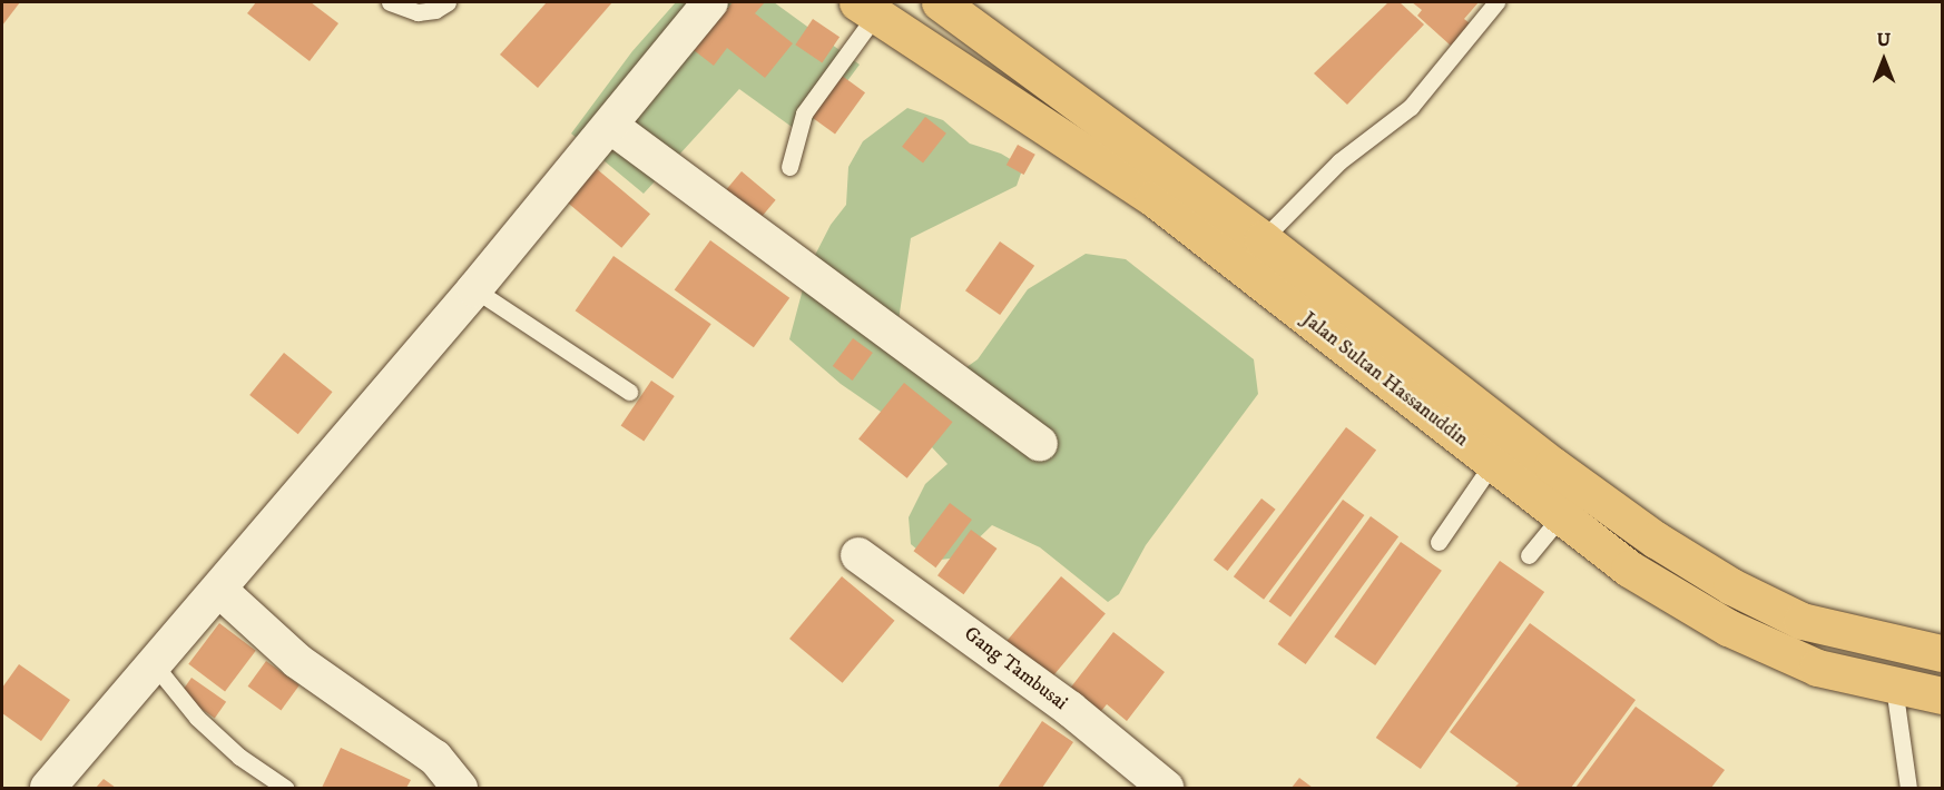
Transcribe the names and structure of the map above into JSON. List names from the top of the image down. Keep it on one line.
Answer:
{"streets":{"main road":["Jalan Sultan Hassanuddin"],"street":["Gang Tambusai"]},"north":"top"}
